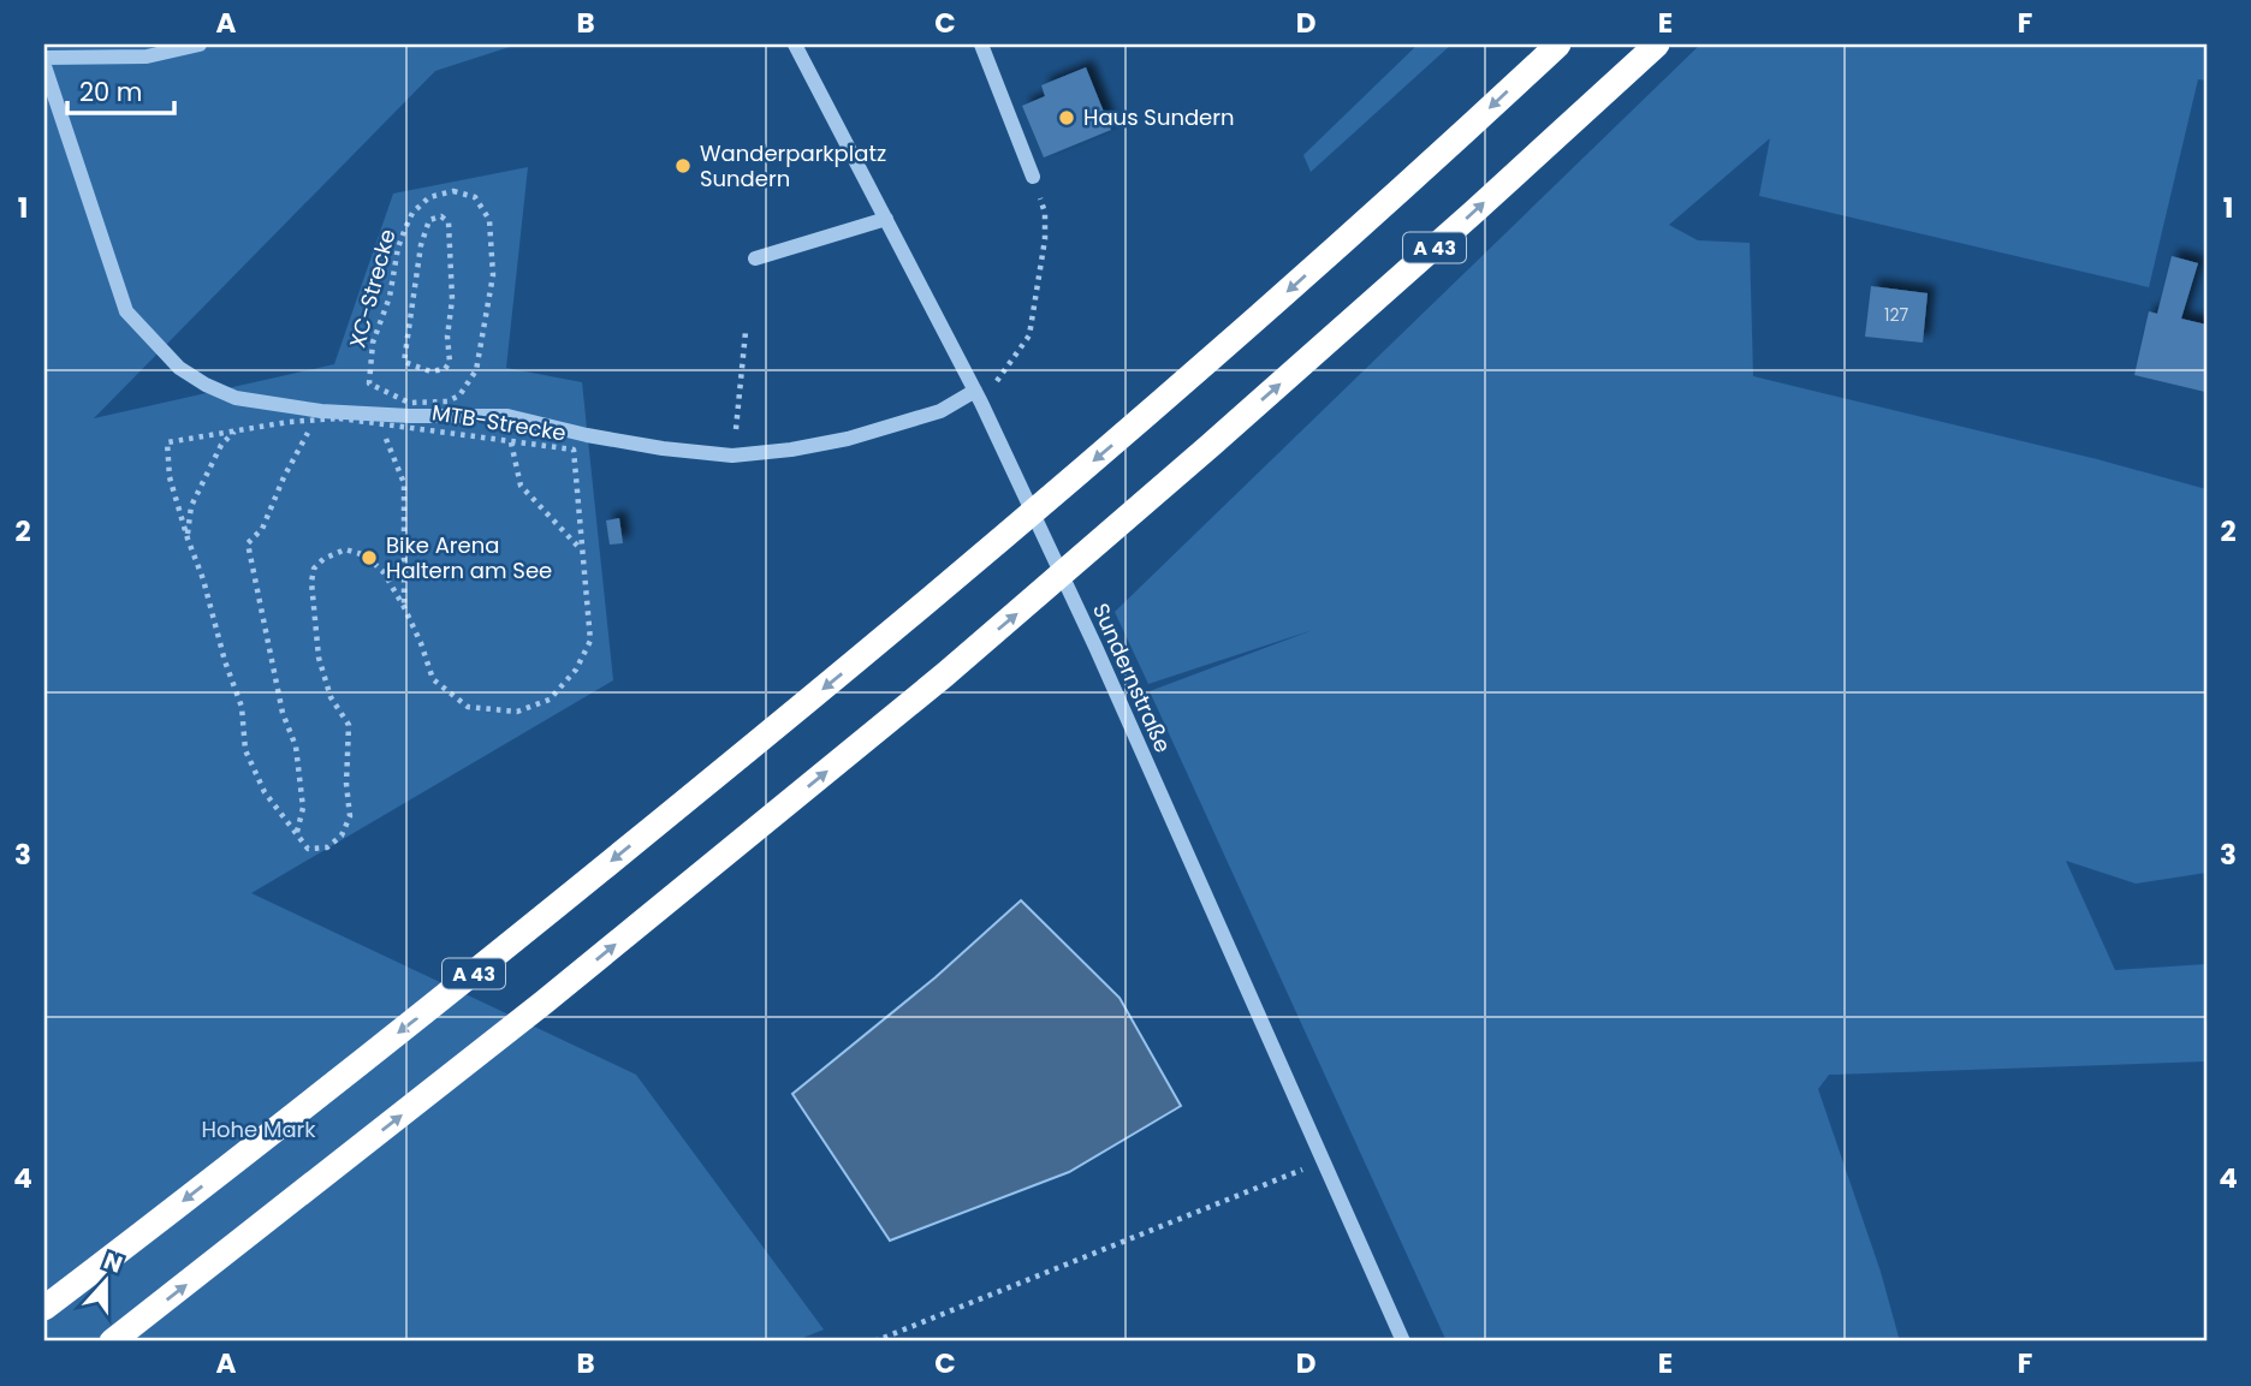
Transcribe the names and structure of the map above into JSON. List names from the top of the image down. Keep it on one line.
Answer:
{"streets":{"highway":["A 43"],"street":["Sundernstraße"],"path":["XC-Strecke","MTB-Strecke"]},"parks":["Hohe Mark"],"places":["Haus Sundern","Wanderparkplatz Sundern","Bike Arena Haltern am See"],"house_numbers":["127"],"scale_bar":"20 m","north":"top","grid":{"columns":["A","B","C","D","E","F"],"rows":["1","2","3","4"]}}
